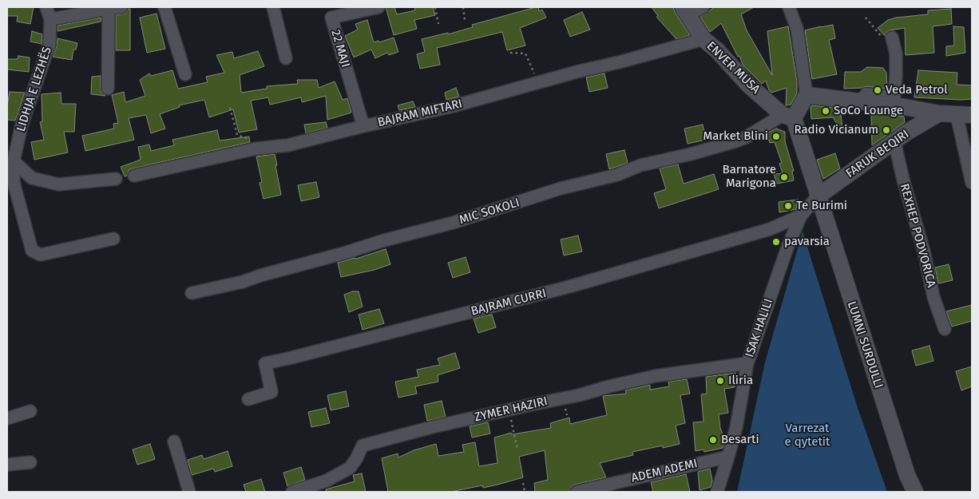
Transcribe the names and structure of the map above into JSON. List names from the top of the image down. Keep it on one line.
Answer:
{"streets":{"street":["22 MAJI","ENVER MUSA","LIDHJA E LEZHËS","BAJRAM MIFTARI","FARUK BEQIRI","MIC SOKOLI","REXHEP PODVORICA","BAJRAM CURRI","ISAK HALILI","LUMNI SURDULLI","ZYMER HAZIRI","ADEM ADEMI"]},"crossings":[["22 MAJI","BAJRAM MIFTARI"],["ENVER MUSA","BAJRAM MIFTARI"],["ENVER MUSA","MIC SOKOLI"],["ENVER MUSA","LUMNI SURDULLI"],["FARUK BEQIRI","REXHEP PODVORICA"],["FARUK BEQIRI","ISAK HALILI"],["FARUK BEQIRI","LUMNI SURDULLI"],["MIC SOKOLI","LUMNI SURDULLI"],["BAJRAM CURRI","ISAK HALILI"],["ISAK HALILI","LUMNI SURDULLI"],["ISAK HALILI","ZYMER HAZIRI"],["ISAK HALILI","ADEM ADEMI"]],"parks":["Varrezat e qytetit"],"places":["Veda Petrol","SoCo Lounge","Radio Vicianum","Market Blini","Barnatore Marigona","Te Burimi","pavarsia","Iliria","Besarti"]}
